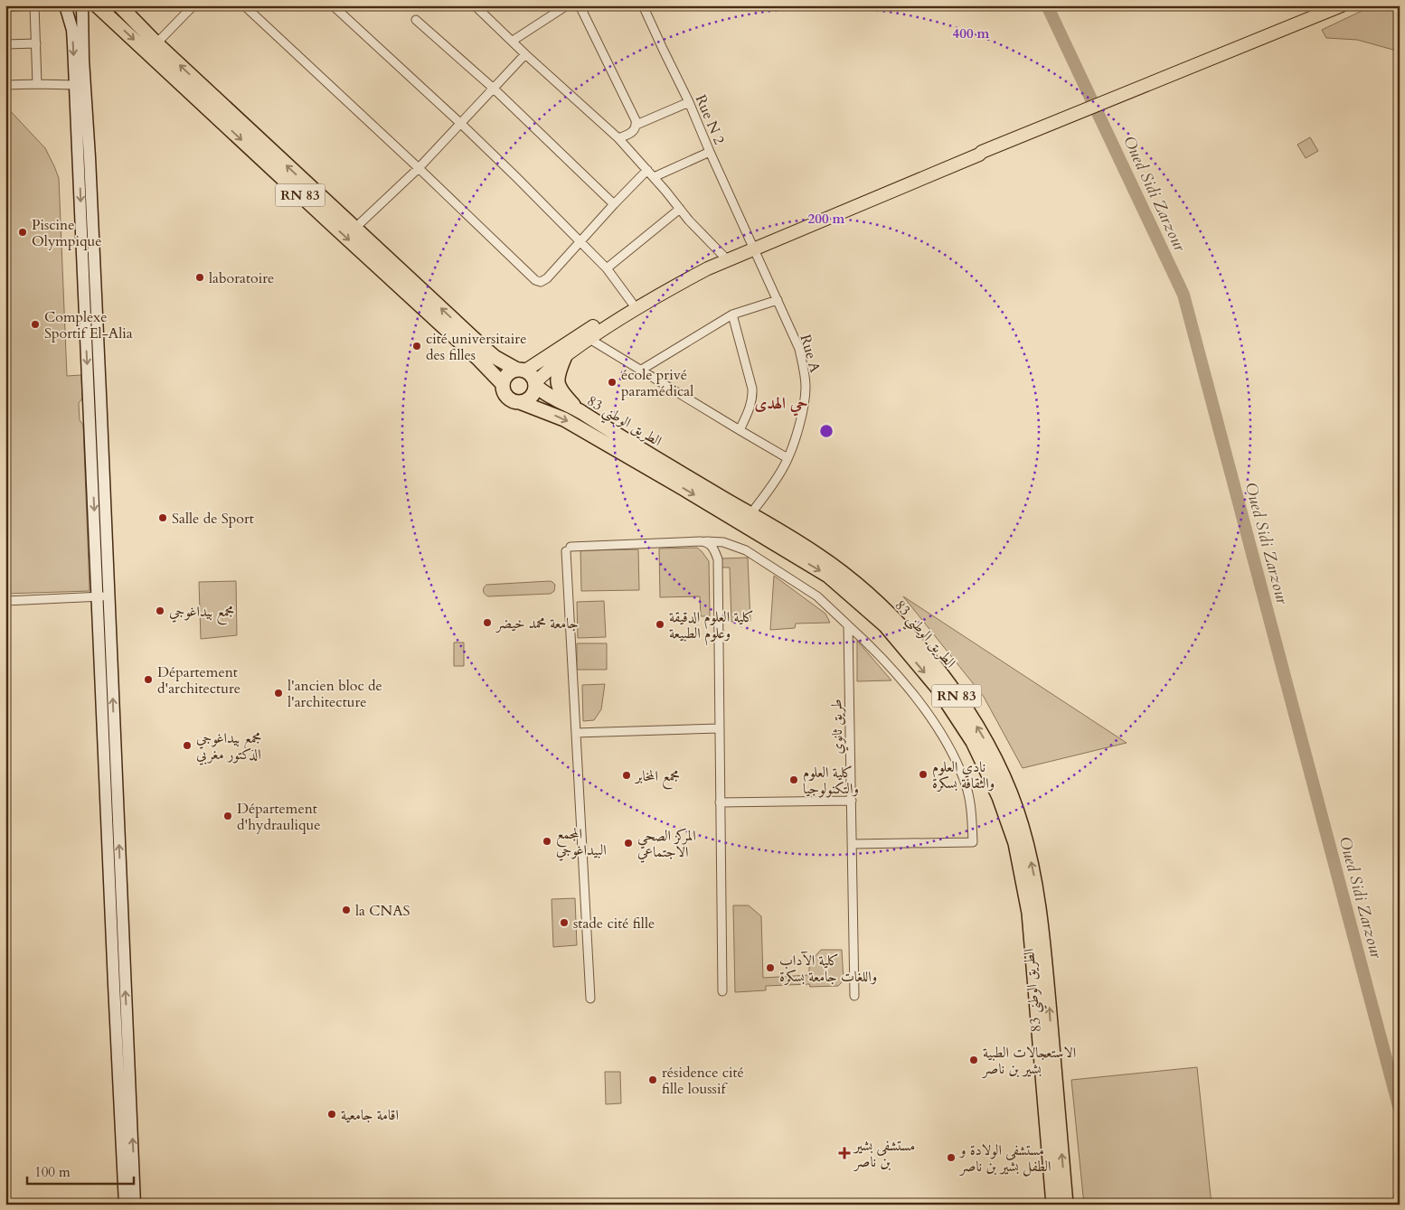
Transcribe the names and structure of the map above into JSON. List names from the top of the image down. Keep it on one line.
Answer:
{"streets":{"highway":["RN 83","الطريق الوطني 83"],"street":["Rue N 2","Rue A","طريق ثانوي"]},"crossings":[["Rue N 2","Rue A"],["RN 83","الطريق الوطني 83"],["Rue A","الطريق الوطني 83"]],"districts":["حي الهدى"],"water":["Oued Sidi Zarzour"],"places":{"other":["Piscine Olympique","laboratoire","Complexe Sportif El-Alia","cité universitaire des filles","école privé paramédical","Salle de Sport","مجمع بيداغوجي","جامعة محمد خيضر","كلية العلوم الدقيقة وعلوم الطبيعة","Département d'architecture","l'ancien bloc de l'architecture","مجمع بيداغوجي الدكتور مغربي","نادي العلوم والثقافة بسكرة","مجمع المخابر","كلية العلوم والتكنولوجيا","Département d'hydraulique","المجمع البيداغوجي","المركز الصحي الاجتماعي","la CNAS","stade cité fille","كلية الآداب واللغات جامعة بسكرة","الاستعجالات الطبية بشير بن ناصر","résidence cité fille loussif","اقامة جامعية","مستشفى الولادة و الطفل بشير بن ناصر"],"health":["مستشفى بشير بن ناصر"]},"scale_bar":"100 m","rings":["400 m","200 m"]}
